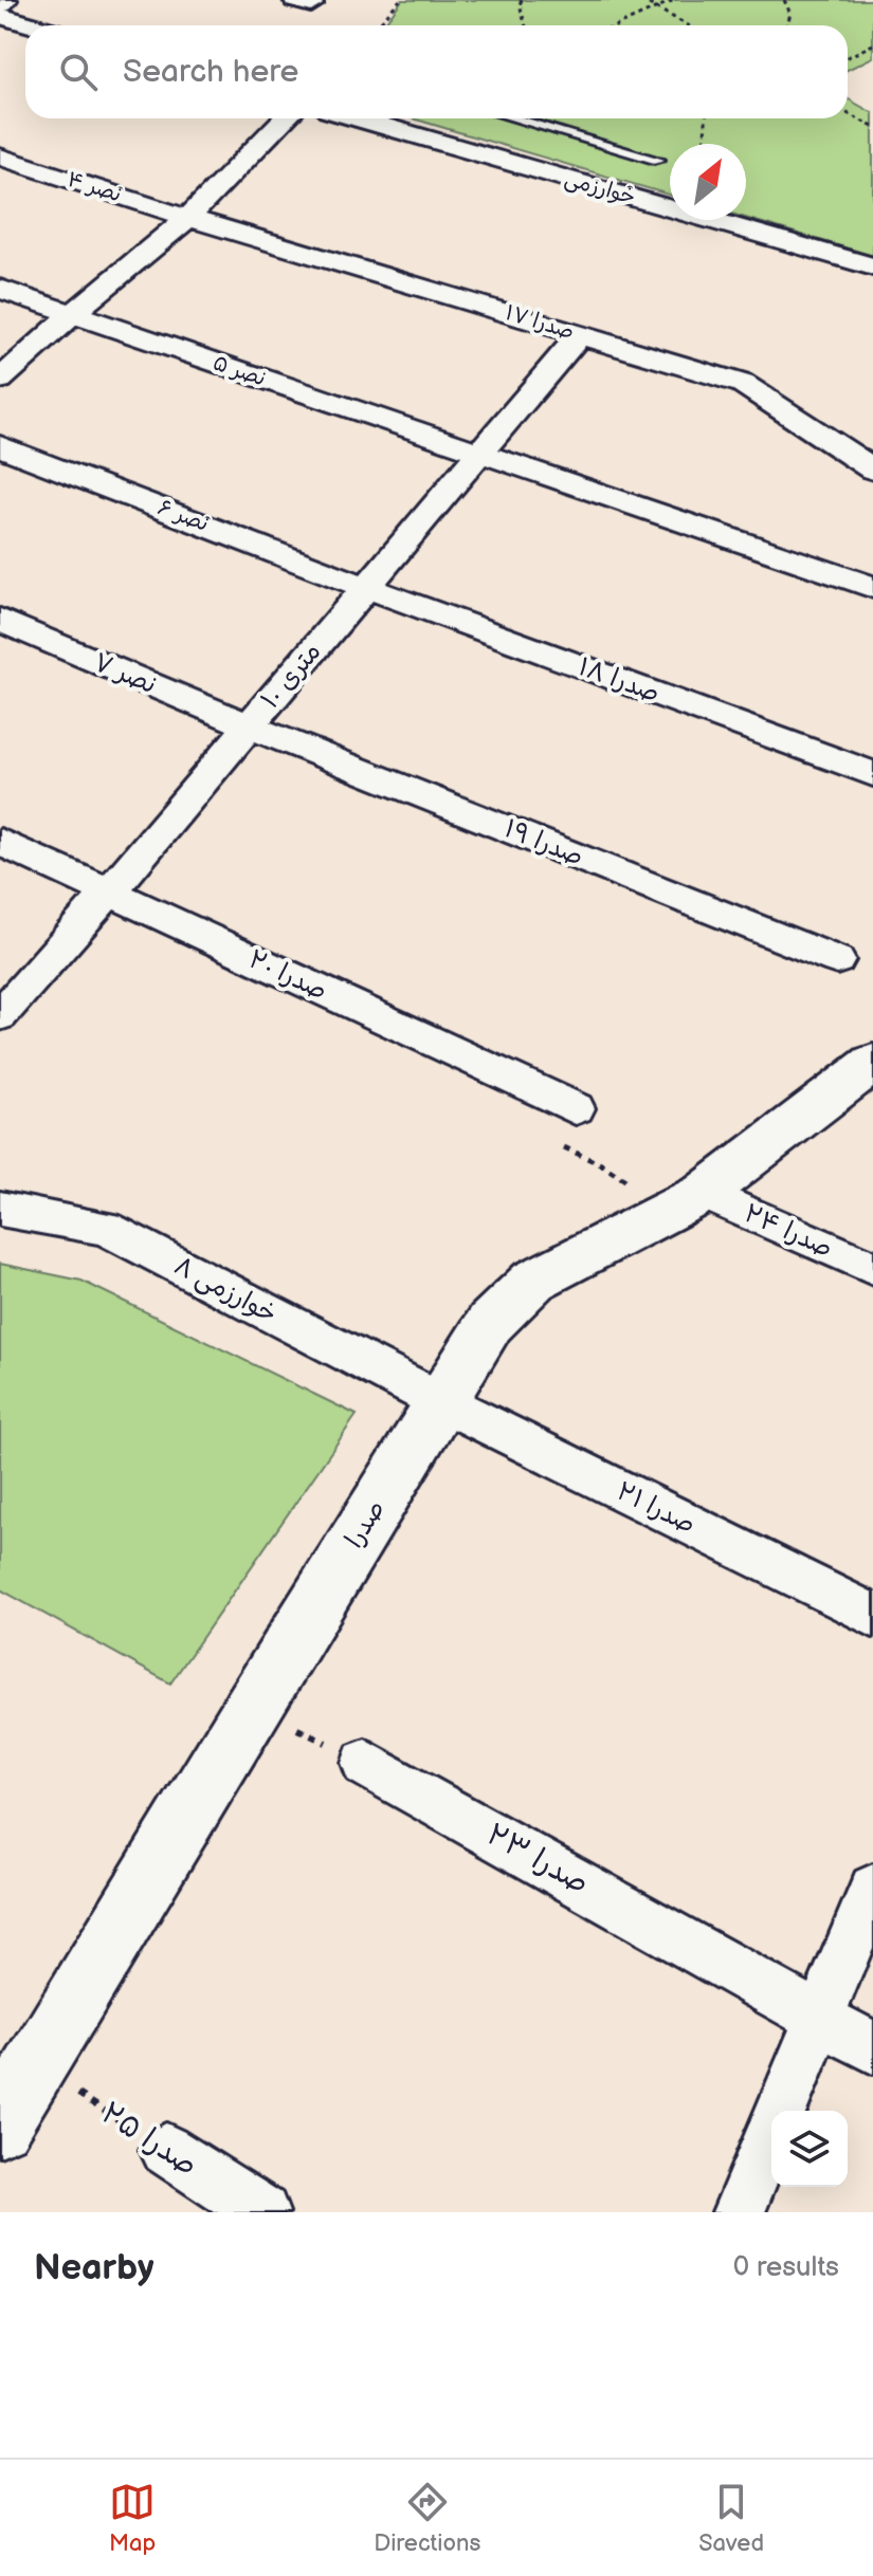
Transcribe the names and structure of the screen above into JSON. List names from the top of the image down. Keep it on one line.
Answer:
{"streets":{"street":["نصر ۴","خوارزمی","صدرا ۱۷","نصر ۵","نصر ۶","نصر ۷","۱۰ متری","صدرا ۱۸","صدرا ۱۹","صدرا ۲۰","صدرا ۲۴","خوارزمی ۸","صدرا ۲۱","صدرا","صدرا ۲۳","صدرا ۲۵"]},"crossings":[["نصر ۴","صدرا ۱۷"],["صدرا ۱۷","۱۰ متری"],["نصر ۵","۱۰ متری"],["نصر ۶","۱۰ متری"],["نصر ۶","صدرا ۱۸"],["نصر ۷","۱۰ متری"],["نصر ۷","صدرا ۱۹"],["۱۰ متری","صدرا ۱۸"],["۱۰ متری","صدرا ۱۹"],["۱۰ متری","صدرا ۲۰"],["صدرا ۲۴","صدرا"],["خوارزمی ۸","صدرا ۲۱"],["خوارزمی ۸","صدرا"],["صدرا ۲۱","صدرا"],["صدرا","صدرا ۲۵"]],"north":"top right","page":{"search":"Search here","heading":["Nearby","0 results"],"nav":["Map","Directions","Saved"]}}
